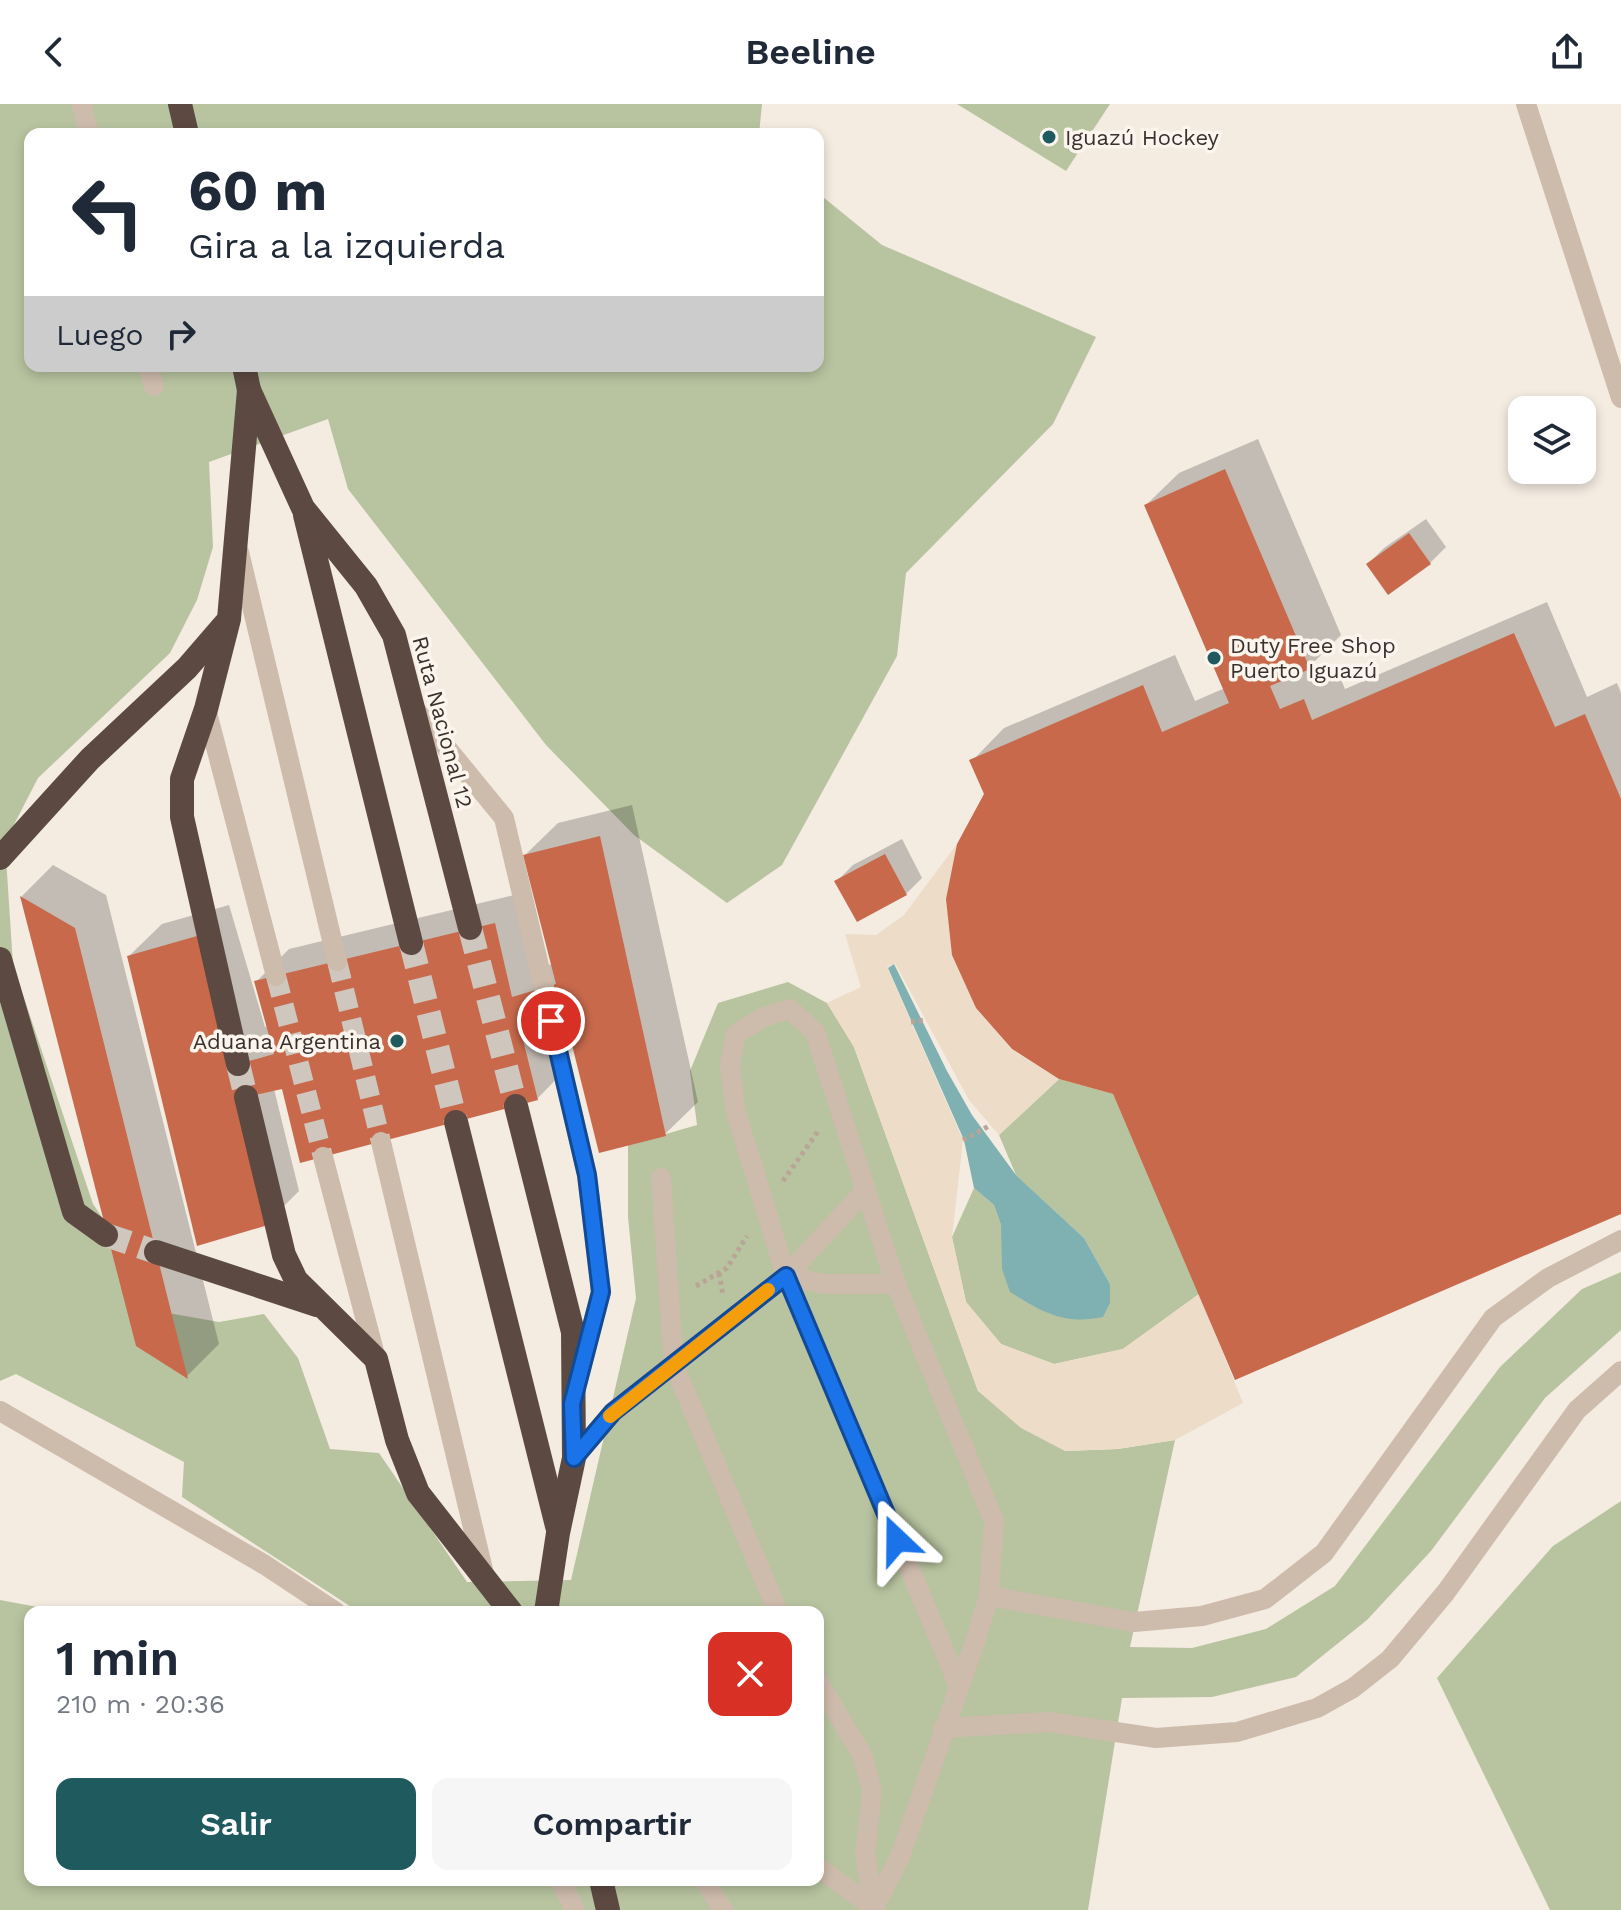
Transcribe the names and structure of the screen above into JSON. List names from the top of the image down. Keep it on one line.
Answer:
{"streets":{"highway":["Ruta Nacional 12"]},"places":["Iguazú Hockey","Duty Free Shop Puerto Iguazú","Aduana Argentina"],"page":{"header":"Beeline","turn":["60 m","Gira a la izquierda"],"then":"Luego","heading":["1 min","210 m · 20:36"],"buttons":["Salir","Compartir"]}}
